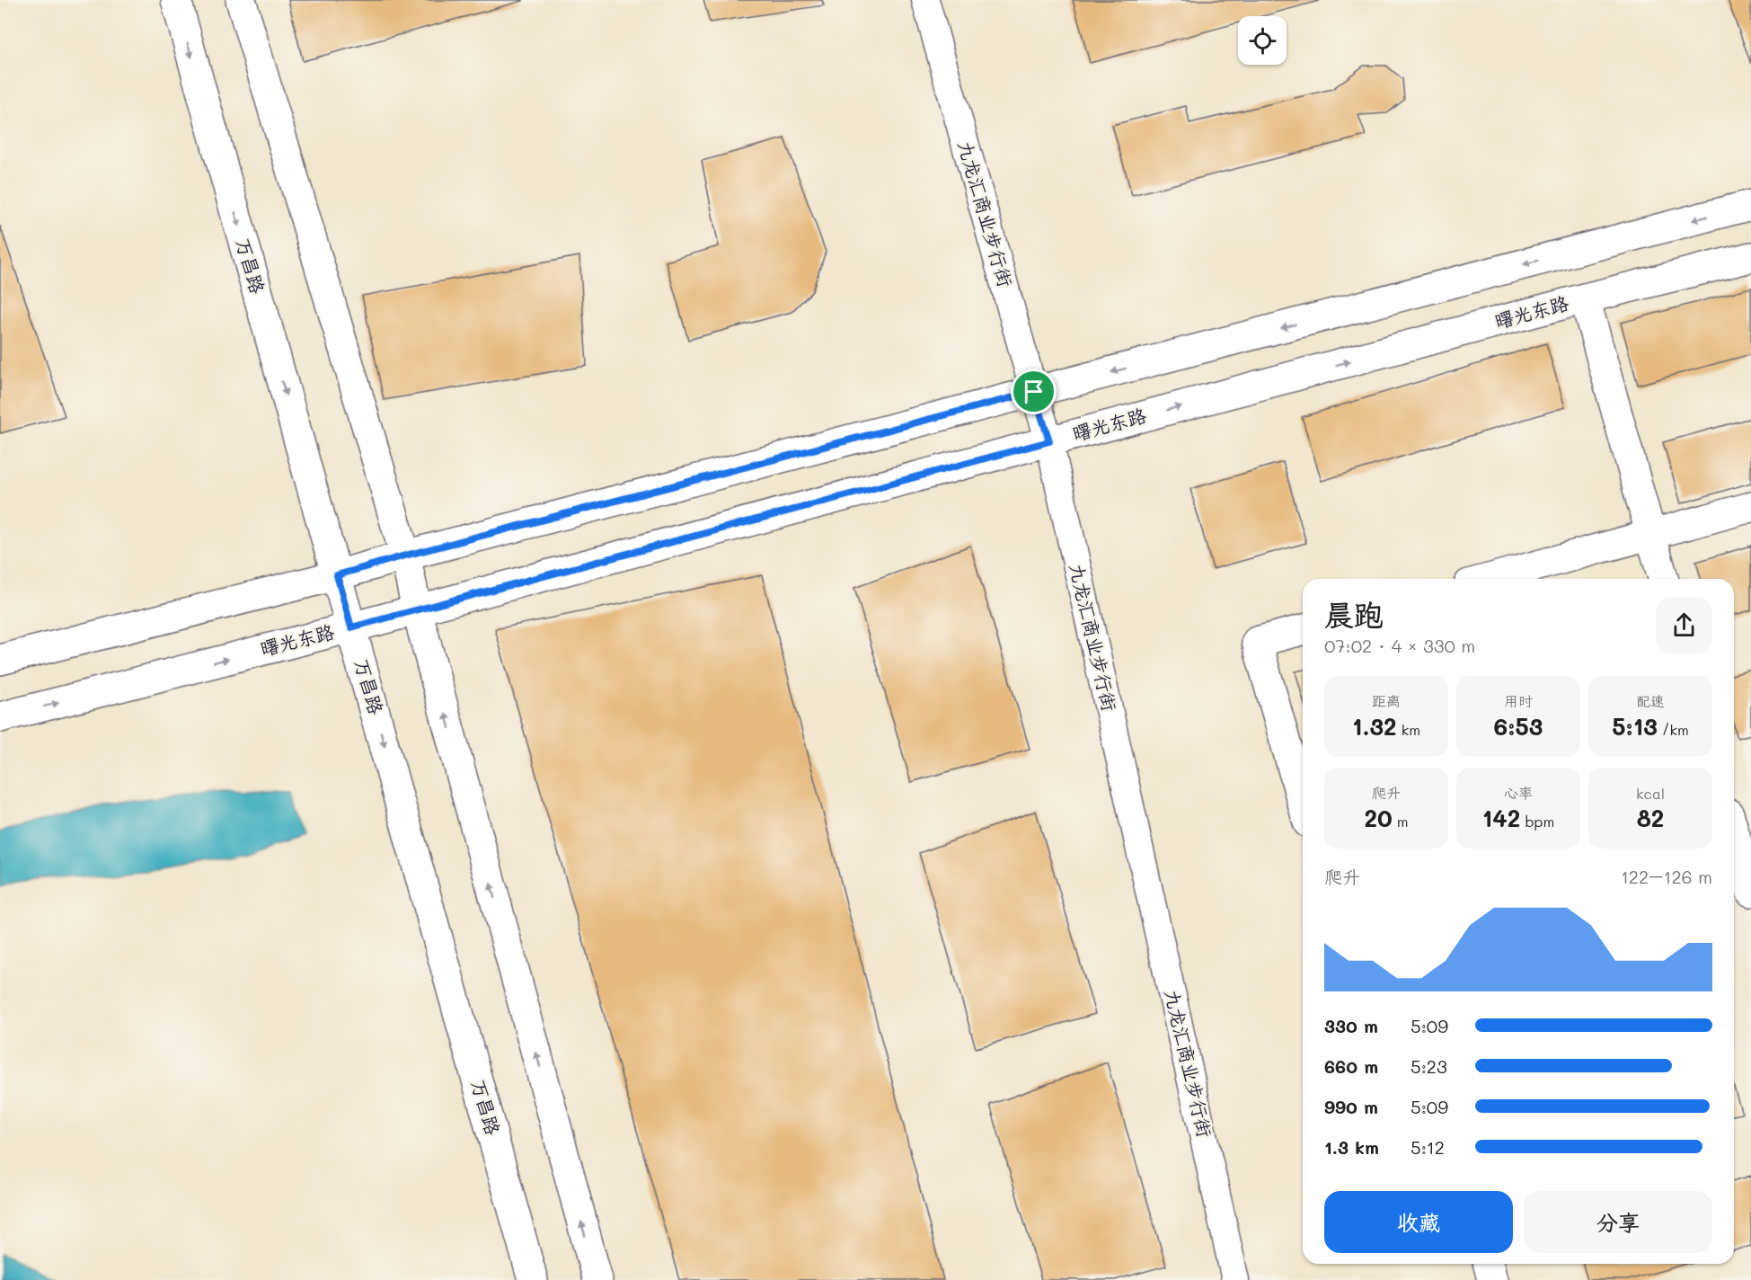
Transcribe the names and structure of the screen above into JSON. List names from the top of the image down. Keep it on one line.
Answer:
{"streets":{"main road":["万昌路","曙光东路"],"street":["九龙汇商业步行街"]},"crossings":[["九龙汇商业步行街","曙光东路"],["万昌路","曙光东路"]],"page":{"heading":["晨跑","07:02 · 4 × 330 m"],"stats":[["距离","1.32 km"],["用时","6:53"],["配速","5:13 /km"],["爬升","20 m"],["心率","142 bpm"],["kcal","82"]],"chart":["爬升","122–126 m"],"list":[{"name":"330 m","note":"5:09"},{"name":"660 m","note":"5:23"},{"name":"990 m","note":"5:09"},{"name":"1.3 km","note":"5:12"}],"buttons":["收藏","分享"]}}
